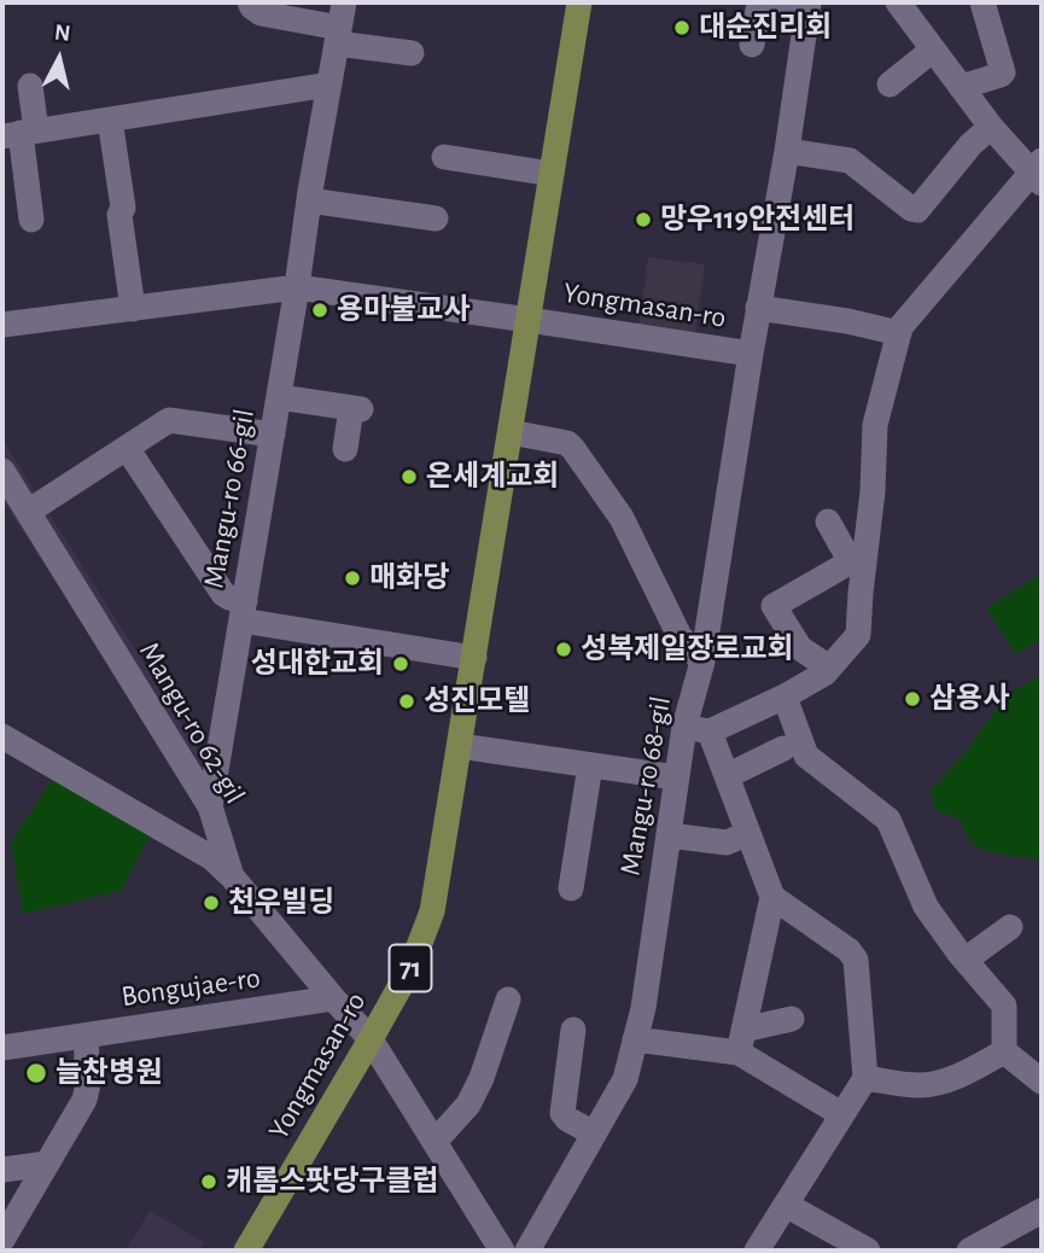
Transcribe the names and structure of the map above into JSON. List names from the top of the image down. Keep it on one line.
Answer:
{"streets":{"main road":["Yongmasan-ro","71"],"street":["Mangu-ro 66-gil","Mangu-ro 62-gil","Mangu-ro 68-gil","Bongujae-ro"]},"crossings":[["Yongmasan-ro","Mangu-ro 68-gil"],["Mangu-ro 66-gil","Mangu-ro 62-gil"],["Mangu-ro 62-gil","Bongujae-ro"]],"places":["대순진리회","망우119안전센터","용마불교사","온세계교회","매화당","성복제일장로교회","성대한교회","삼용사","성진모텔","천우빌딩","늘찬병원","캐롬스팟당구클럽"],"north":"top"}
